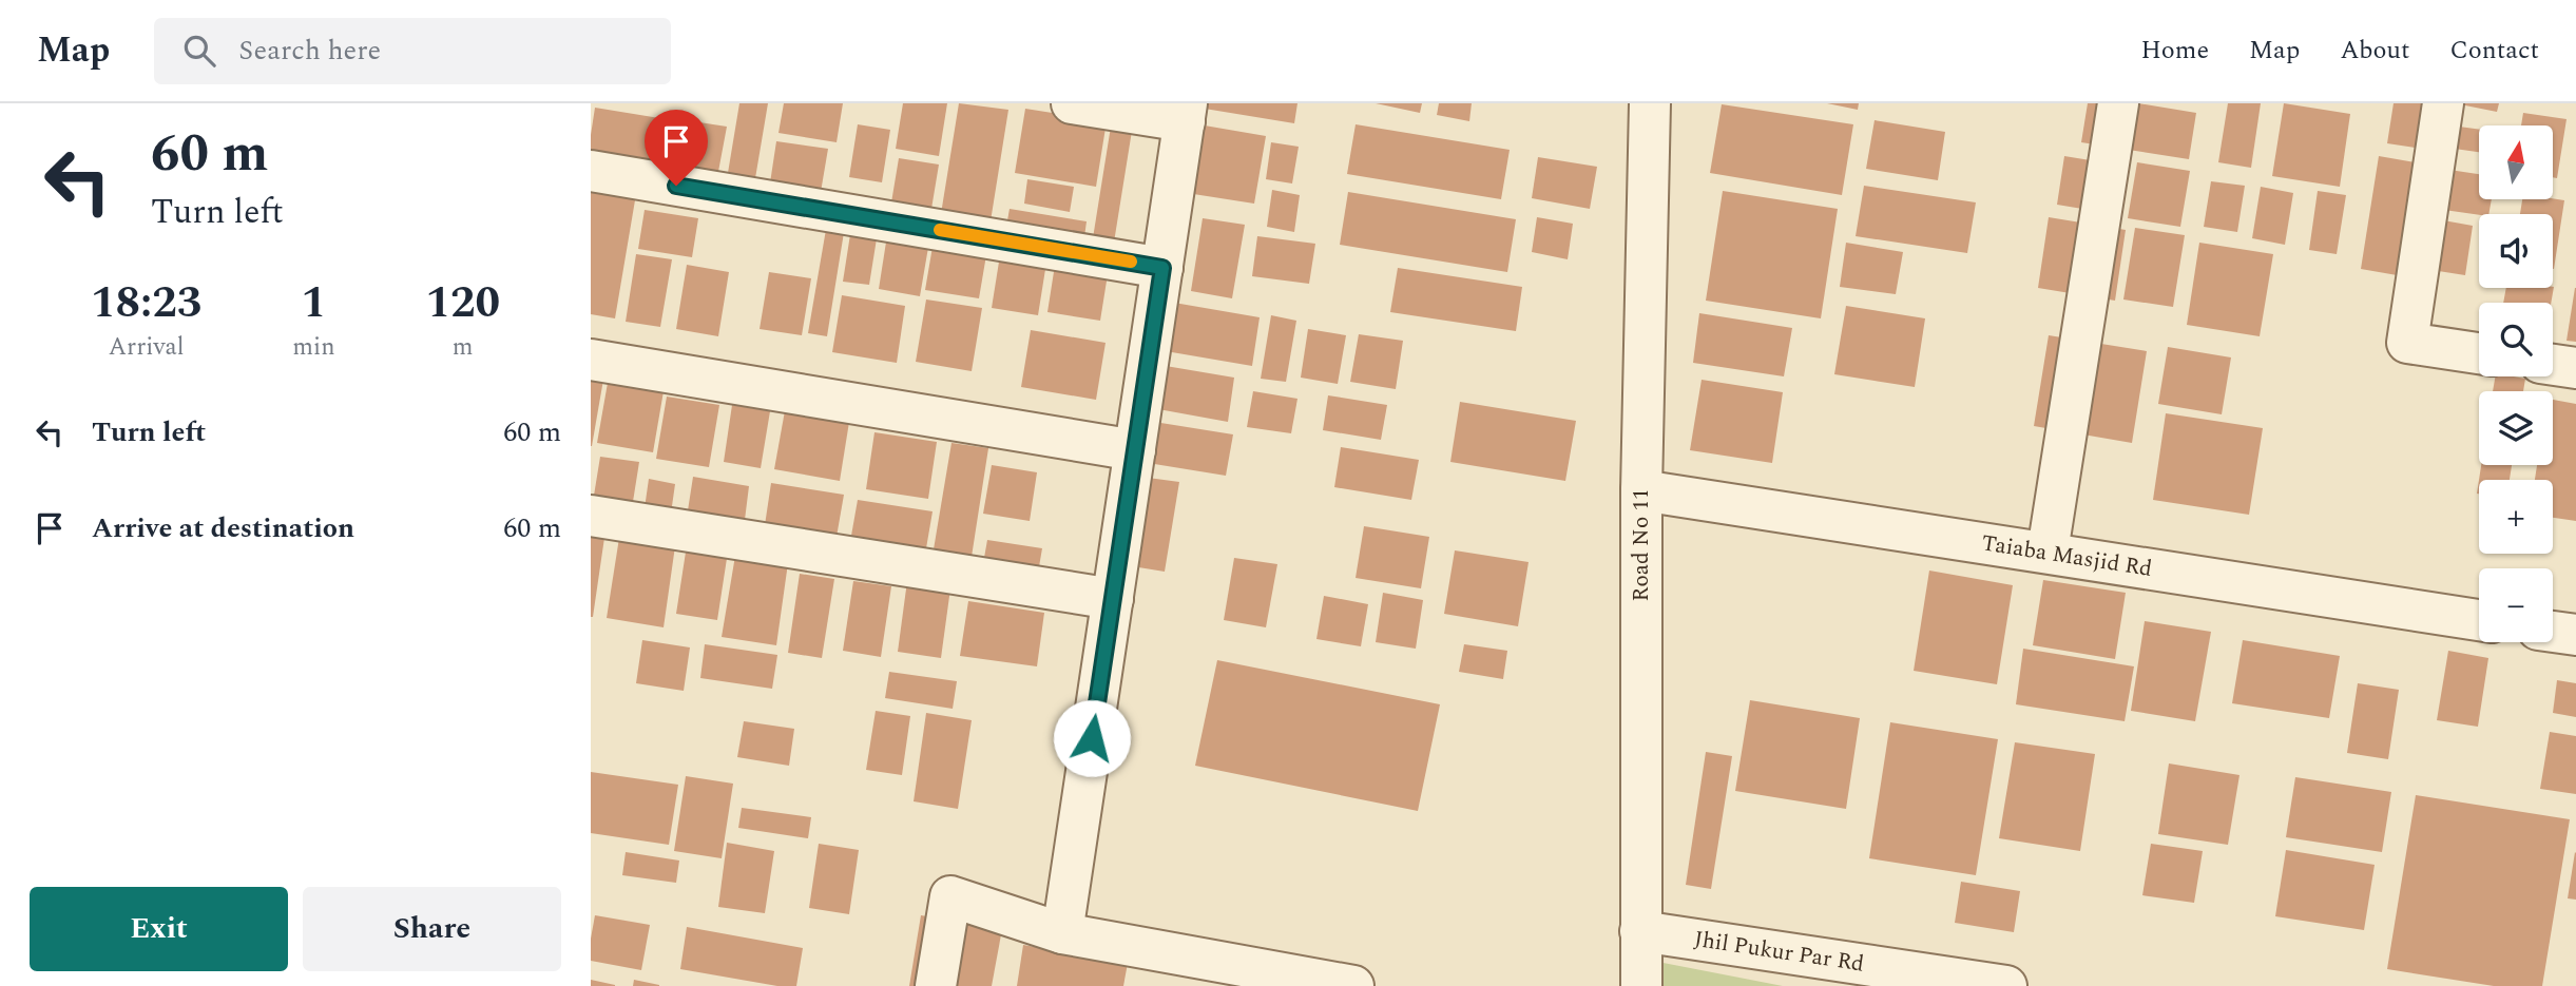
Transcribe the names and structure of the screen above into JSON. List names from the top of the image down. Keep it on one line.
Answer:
{"streets":{"street":["Road No 11","Taiaba Masjid Rd","Jhil Pukur Par Rd"]},"crossings":[["Road No 11","Taiaba Masjid Rd"],["Road No 11","Jhil Pukur Par Rd"]],"north":"top","page":{"header":"Map","search":"Search here","nav":["Home","Map","About","Contact"],"turn":["60 m","Turn left"],"map_buttons":["+","−"],"eta":["18:23","Arrival","1","min","120","m"],"list":[{"name":"Turn left","value":"60 m"},{"name":"Arrive at destination","value":"60 m"}],"buttons":["Exit","Share"]}}
